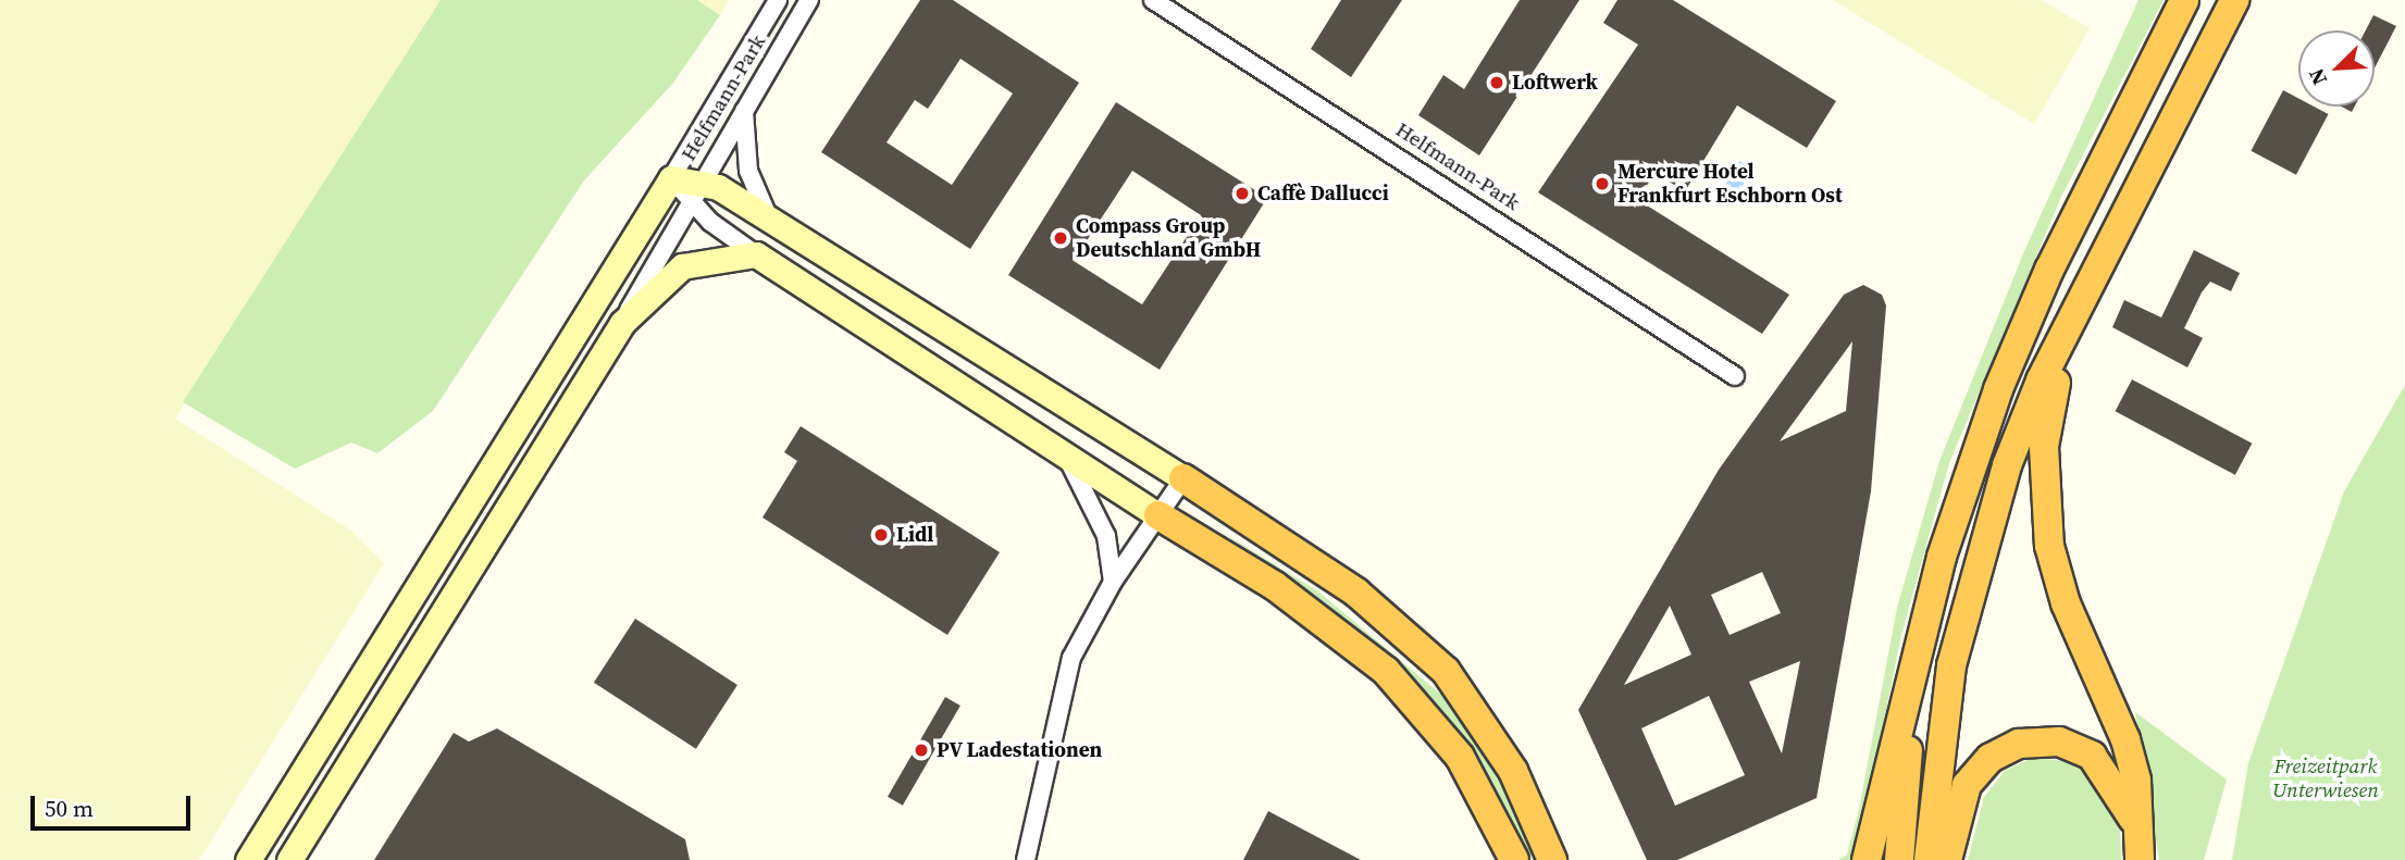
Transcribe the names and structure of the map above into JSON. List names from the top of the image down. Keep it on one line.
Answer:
{"streets":{"street":["Helfmann-Park"]},"parks":["Freizeitpark Unterwiesen"],"places":["Loftwerk","Mercure Hotel Frankfurt Eschborn Ost","Caffè Dallucci","Compass Group Deutschland GmbH","Lidl","PV Ladestationen"],"scale_bar":"50 m","north":"bottom left"}
